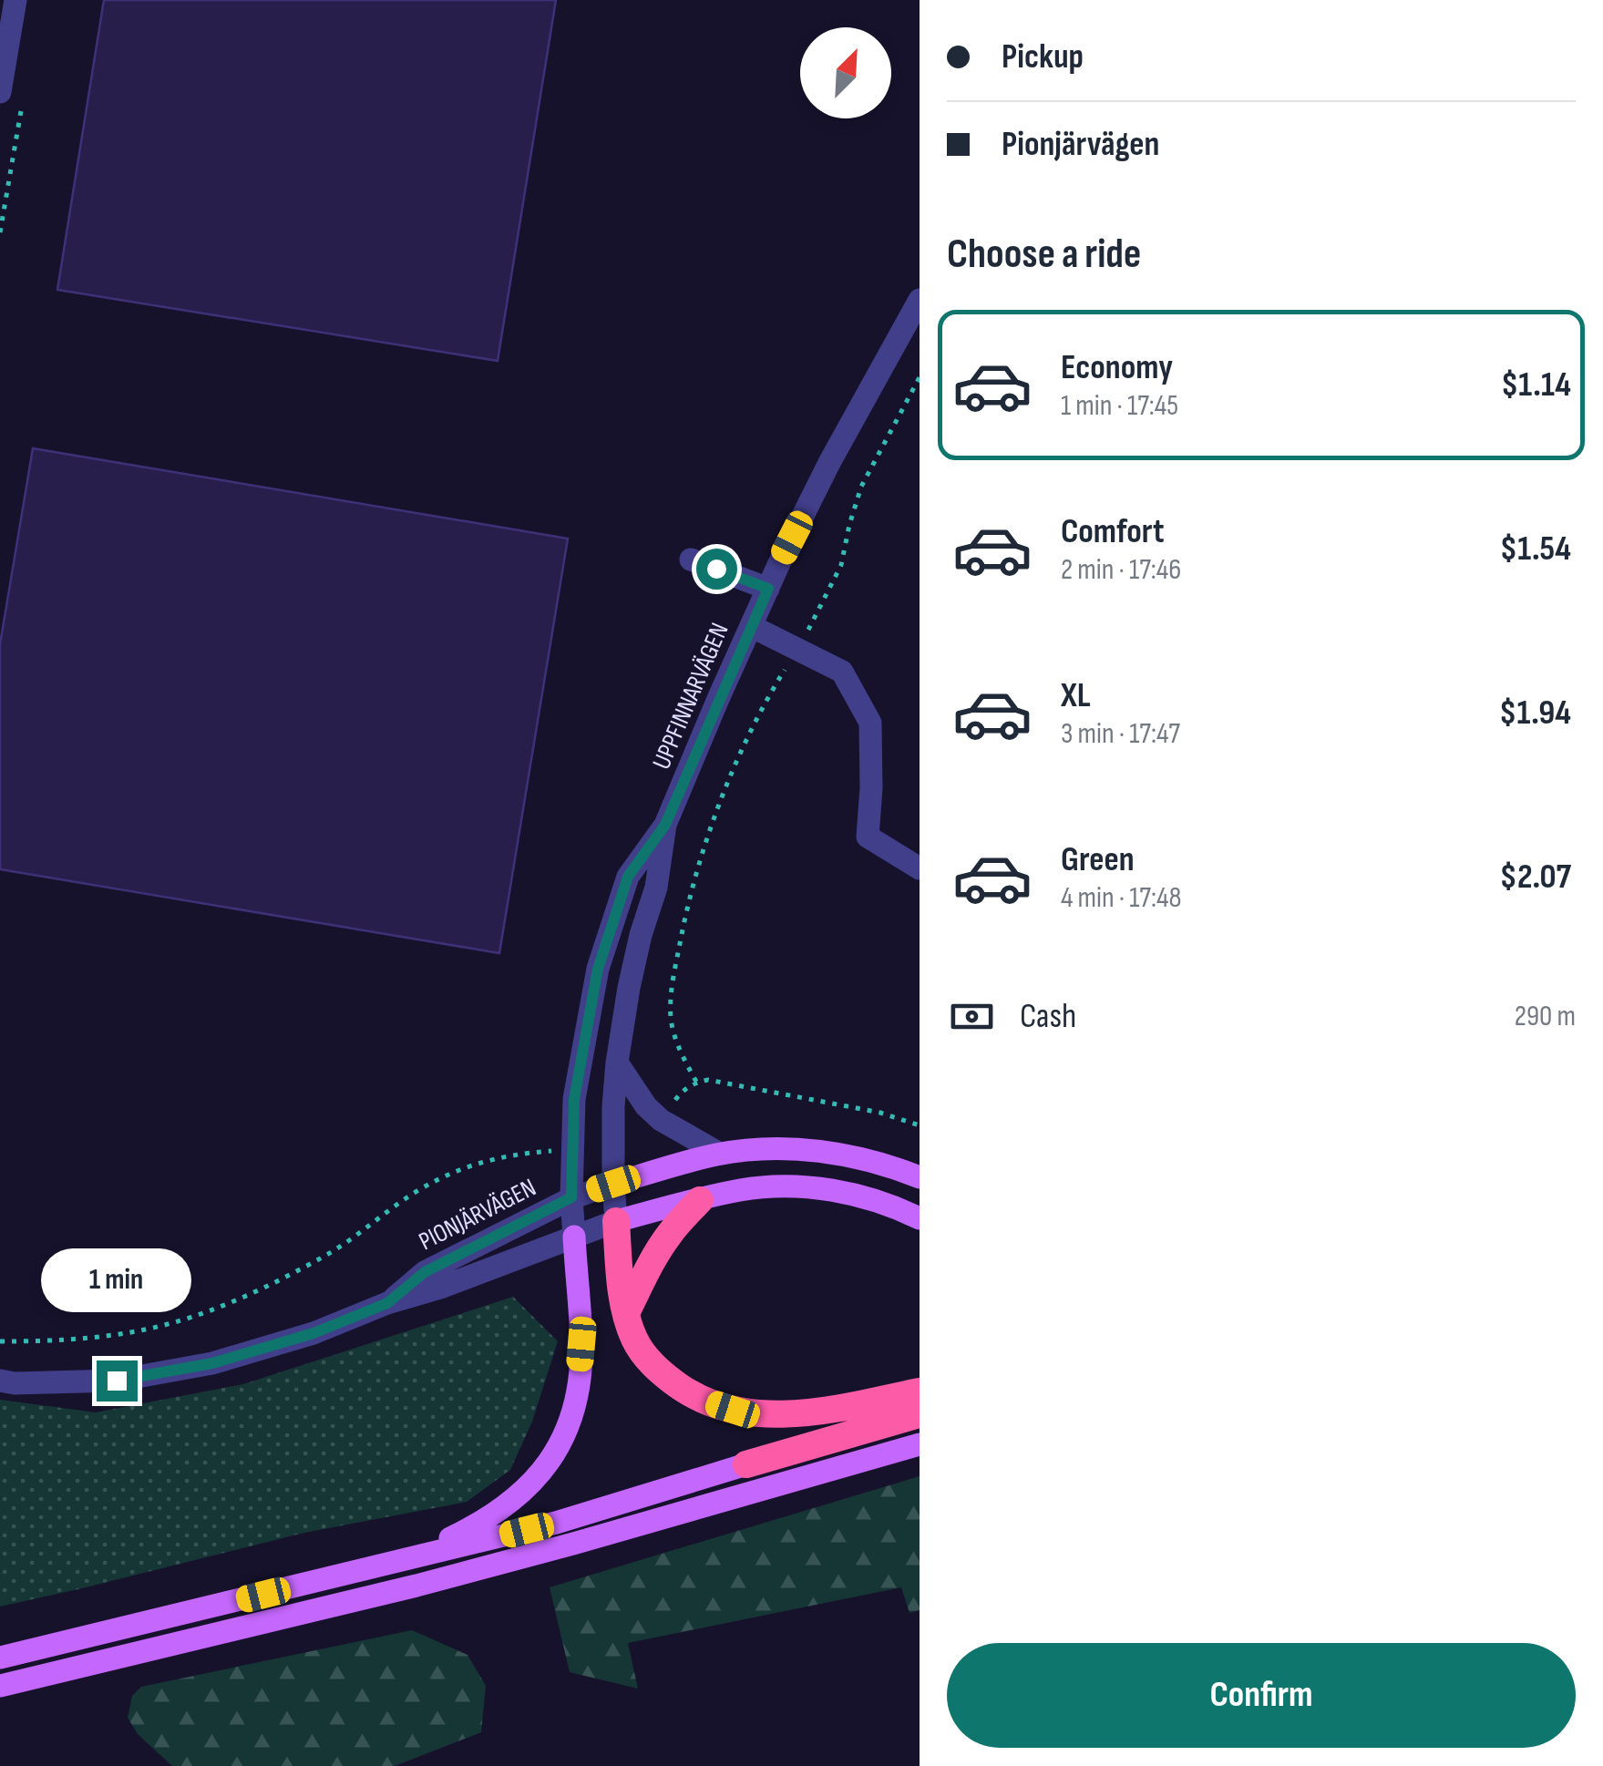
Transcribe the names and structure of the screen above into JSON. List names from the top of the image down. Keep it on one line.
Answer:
{"streets":{"main road":["PIONJÄRVÄGEN"],"street":["UPPFINNARVÄGEN"]},"crossings":[["UPPFINNARVÄGEN","PIONJÄRVÄGEN"]],"north":"top right","page":{"banner":["Pickup","Pionjärvägen"],"heading":"Choose a ride","list":[{"name":"Economy","note":"1 min · 17:45","value":"$1.14"},{"name":"Comfort","note":"2 min · 17:46","value":"$1.54"},{"name":"XL","note":"3 min · 17:47","value":"$1.94"},{"name":"Green","note":"4 min · 17:48","value":"$2.07"}],"pay":["Cash","290 m"],"bubble":"1 min","buttons":"Confirm"}}
